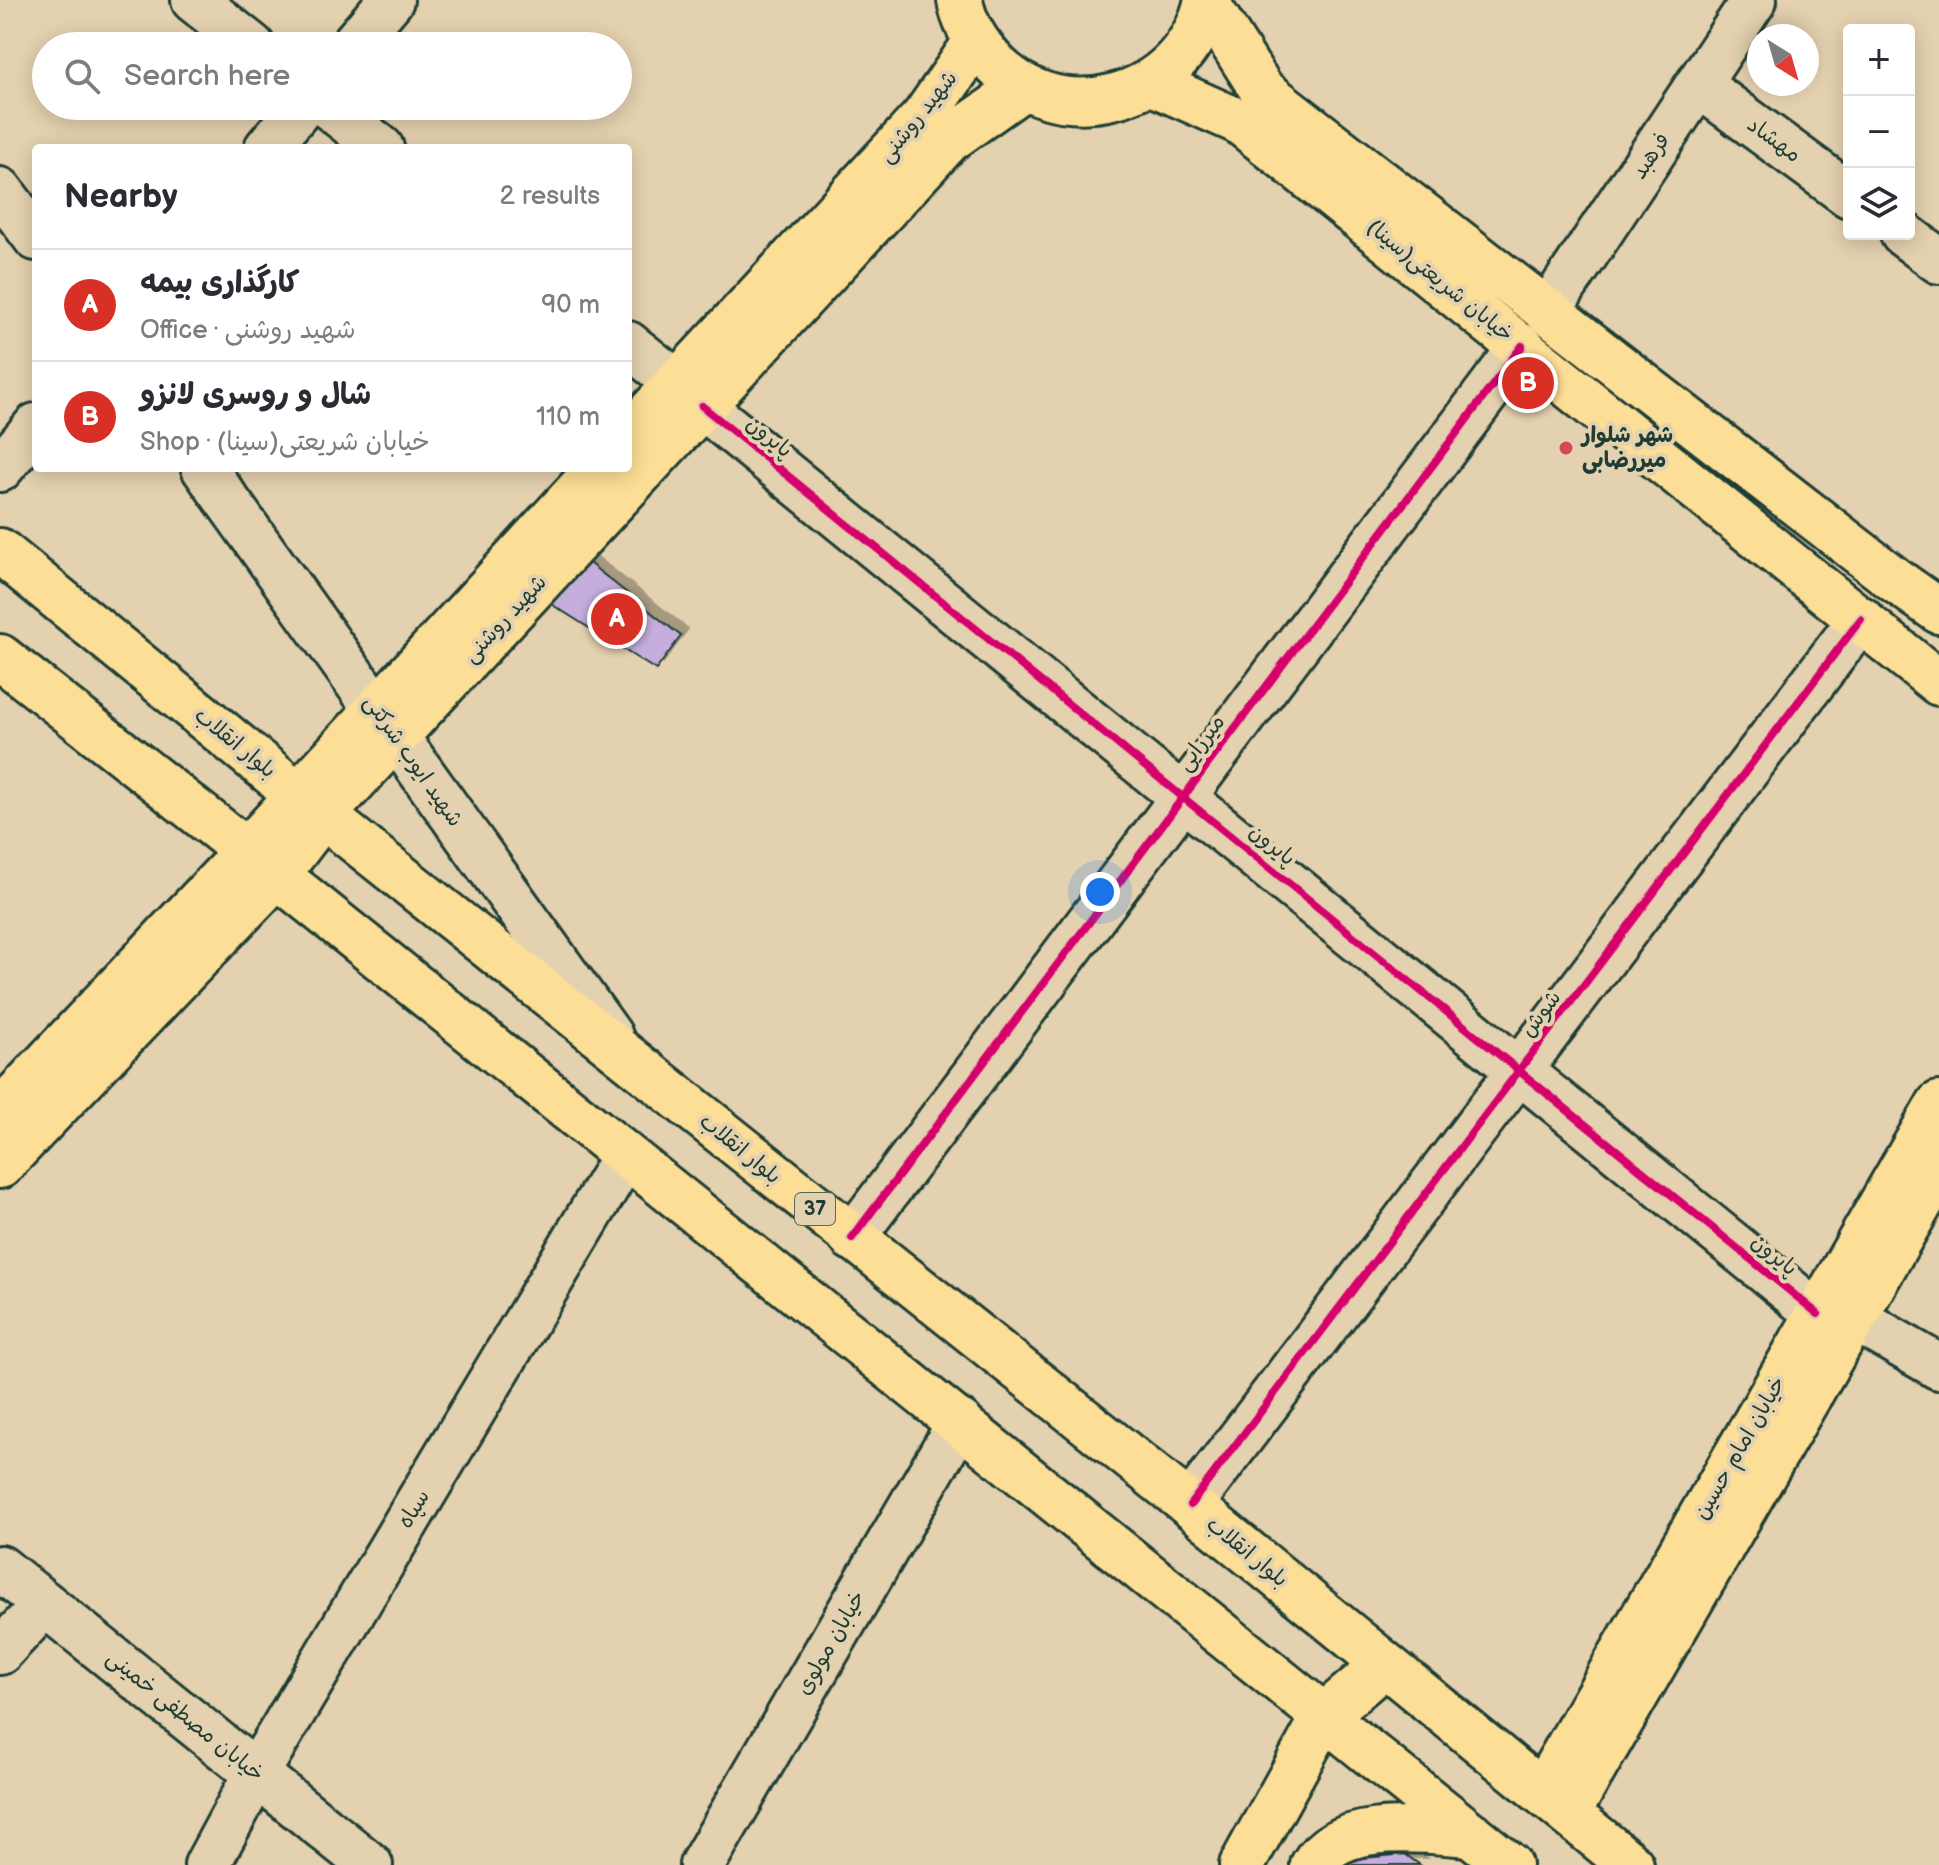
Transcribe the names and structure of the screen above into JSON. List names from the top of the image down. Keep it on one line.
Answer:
{"streets":{"main road":["شهید روشنی","خیابان شریعتی(سینا)","بلوار انقلاب","37","خیابان امام حسین"],"street":["مهشاد","فرهبد","پایرون","میرزایی","شهید ایوب شرکتی","شوش","سپاه","خیابان مولوی","خیابان مصطفی خمینی"]},"crossings":[["شهید روشنی","پایرون"],["شهید روشنی","بلوار انقلاب"],["شهید روشنی","شهید ایوب شرکتی"],["مهشاد","فرهبد"],["فرهبد","خیابان شریعتی(سینا)"],["خیابان شریعتی(سینا)","میرزایی"],["خیابان شریعتی(سینا)","شوش"],["پایرون","میرزایی"],["پایرون","شوش"],["پایرون","خیابان امام حسین"],["بلوار انقلاب","میرزایی"],["بلوار انقلاب","شهید ایوب شرکتی"],["بلوار انقلاب","شوش"],["بلوار انقلاب","خیابان امام حسین"],["سپاه","خیابان مصطفی خمینی"]],"places":["شهر شلوار میررضابی"],"north":"bottom right","page":{"map_buttons":["+","−"],"search":"Search here","heading":["Nearby","2 results"],"list":[{"mark":"A","name":"کارگذاری بیمه","note":"Office · شهید روشنی","value":"90 m"},{"mark":"B","name":"شال و روسری لانزو","note":"Shop · خیابان شریعتی(سینا)","value":"110 m"}],"pins":["B","A"]}}
